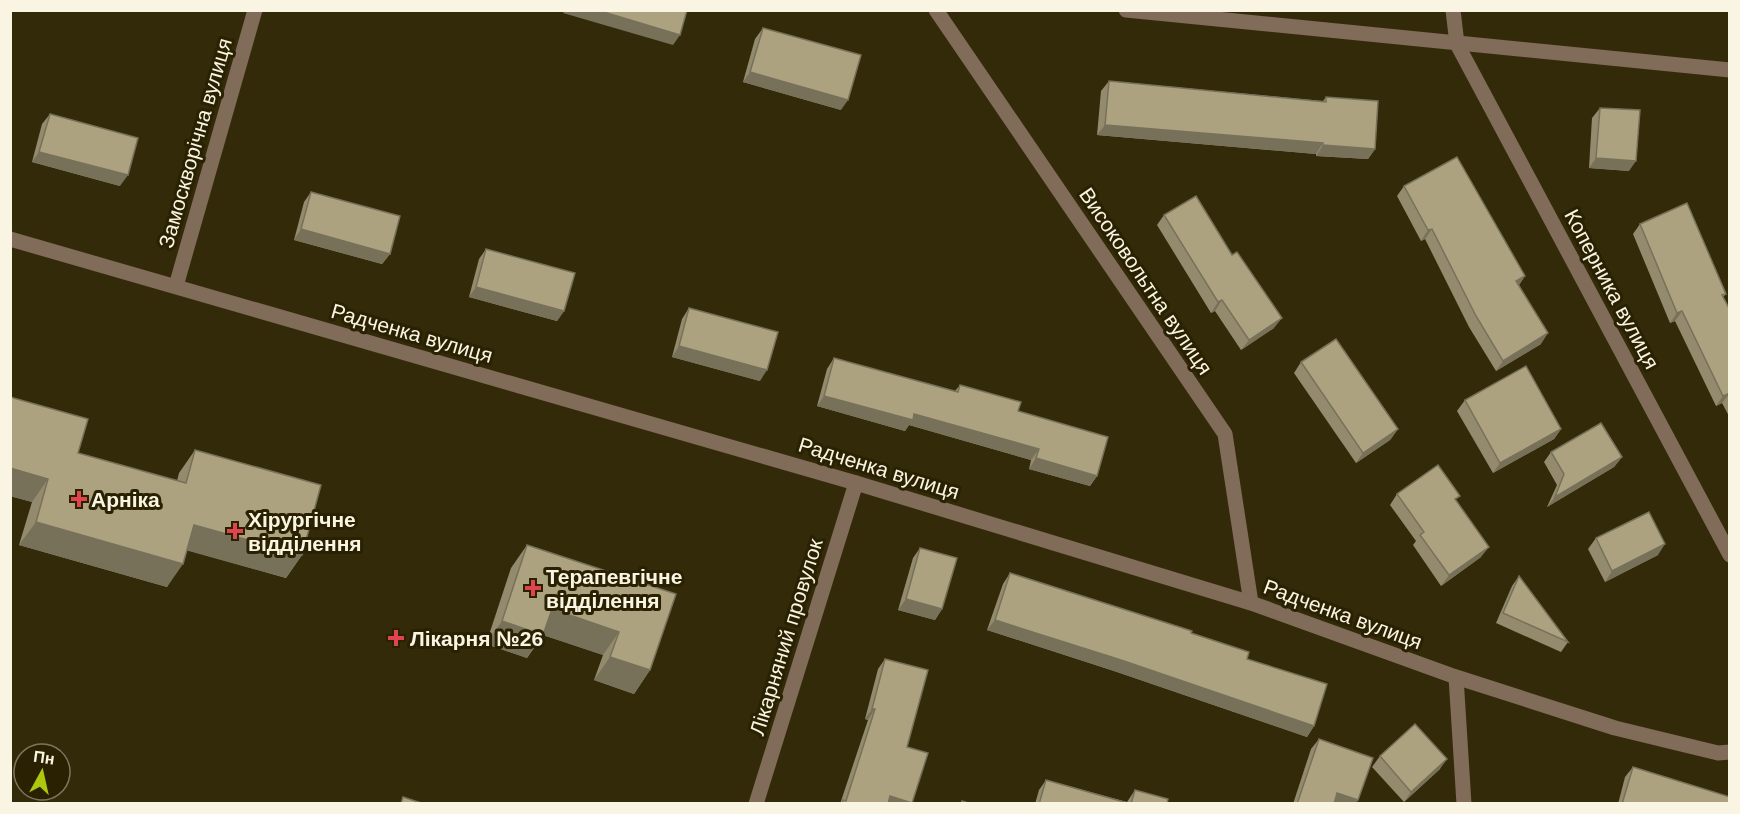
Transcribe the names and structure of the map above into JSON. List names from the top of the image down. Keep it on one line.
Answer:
{"streets":{"street":["Замоскворічна вулиця","Високовольтна вулиця","Коперника вулиця","Радченка вулиця","Лікарняний провулок"]},"crossings":[["Замоскворічна вулиця","Радченка вулиця"],["Високовольтна вулиця","Радченка вулиця"],["Радченка вулиця","Лікарняний провулок"]],"places":{"health":["Арніка","Хірургічне відділення","Терапевгічне відділення","Лікарня №26"]},"north":"top"}
